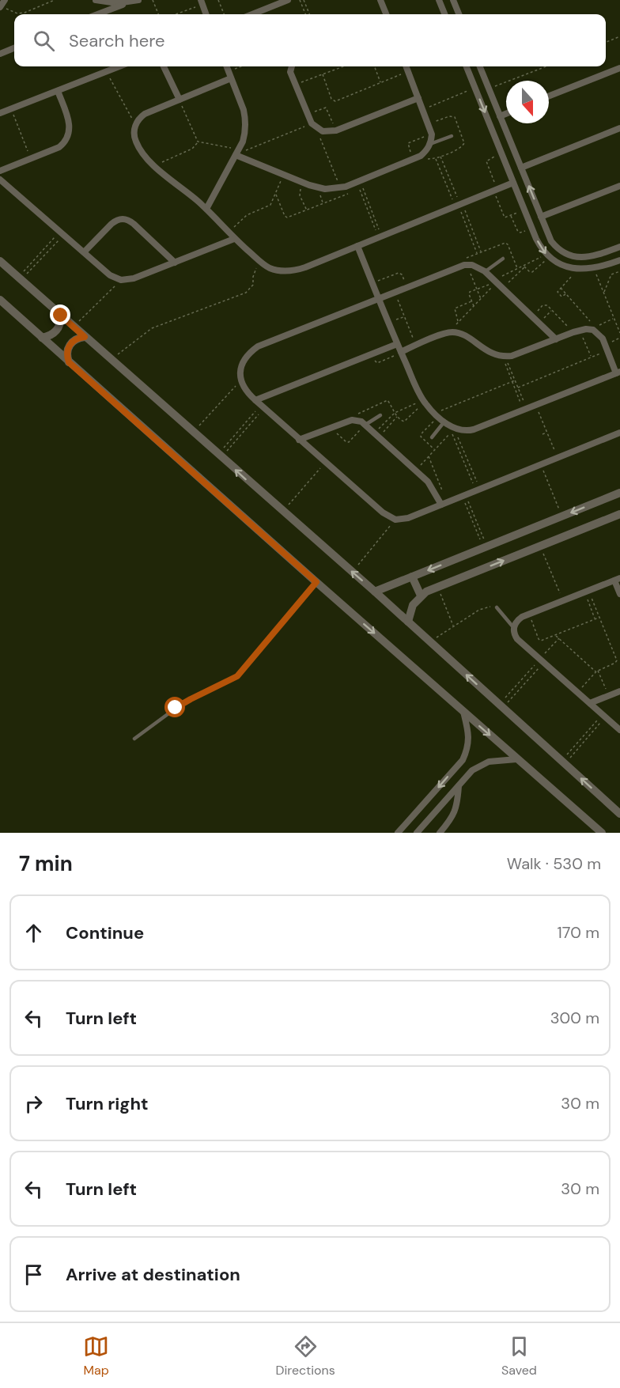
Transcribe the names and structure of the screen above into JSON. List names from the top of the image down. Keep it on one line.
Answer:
{"north":"bottom","page":{"search":"Search here","heading":["7 min","Walk · 530 m"],"list":[["Continue","170 m"],["Turn left","300 m"],["Turn right","30 m"],["Turn left","30 m"],"Arrive at destination"],"nav":["Map","Directions","Saved"]}}
